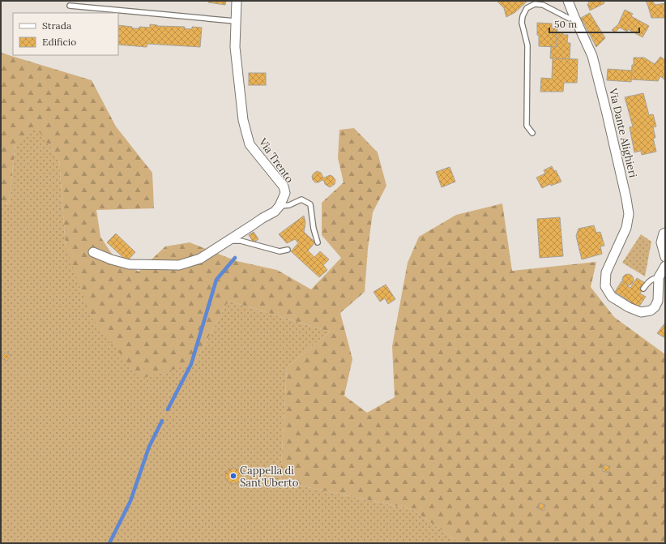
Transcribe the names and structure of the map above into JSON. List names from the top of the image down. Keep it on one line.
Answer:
{"streets":{"street":["Via Dante Alighieri","Via Trento"]},"places":["Cappella di Sant'Uberto"],"legend":["Strada","Edificio"],"scale_bar":"50 m"}
